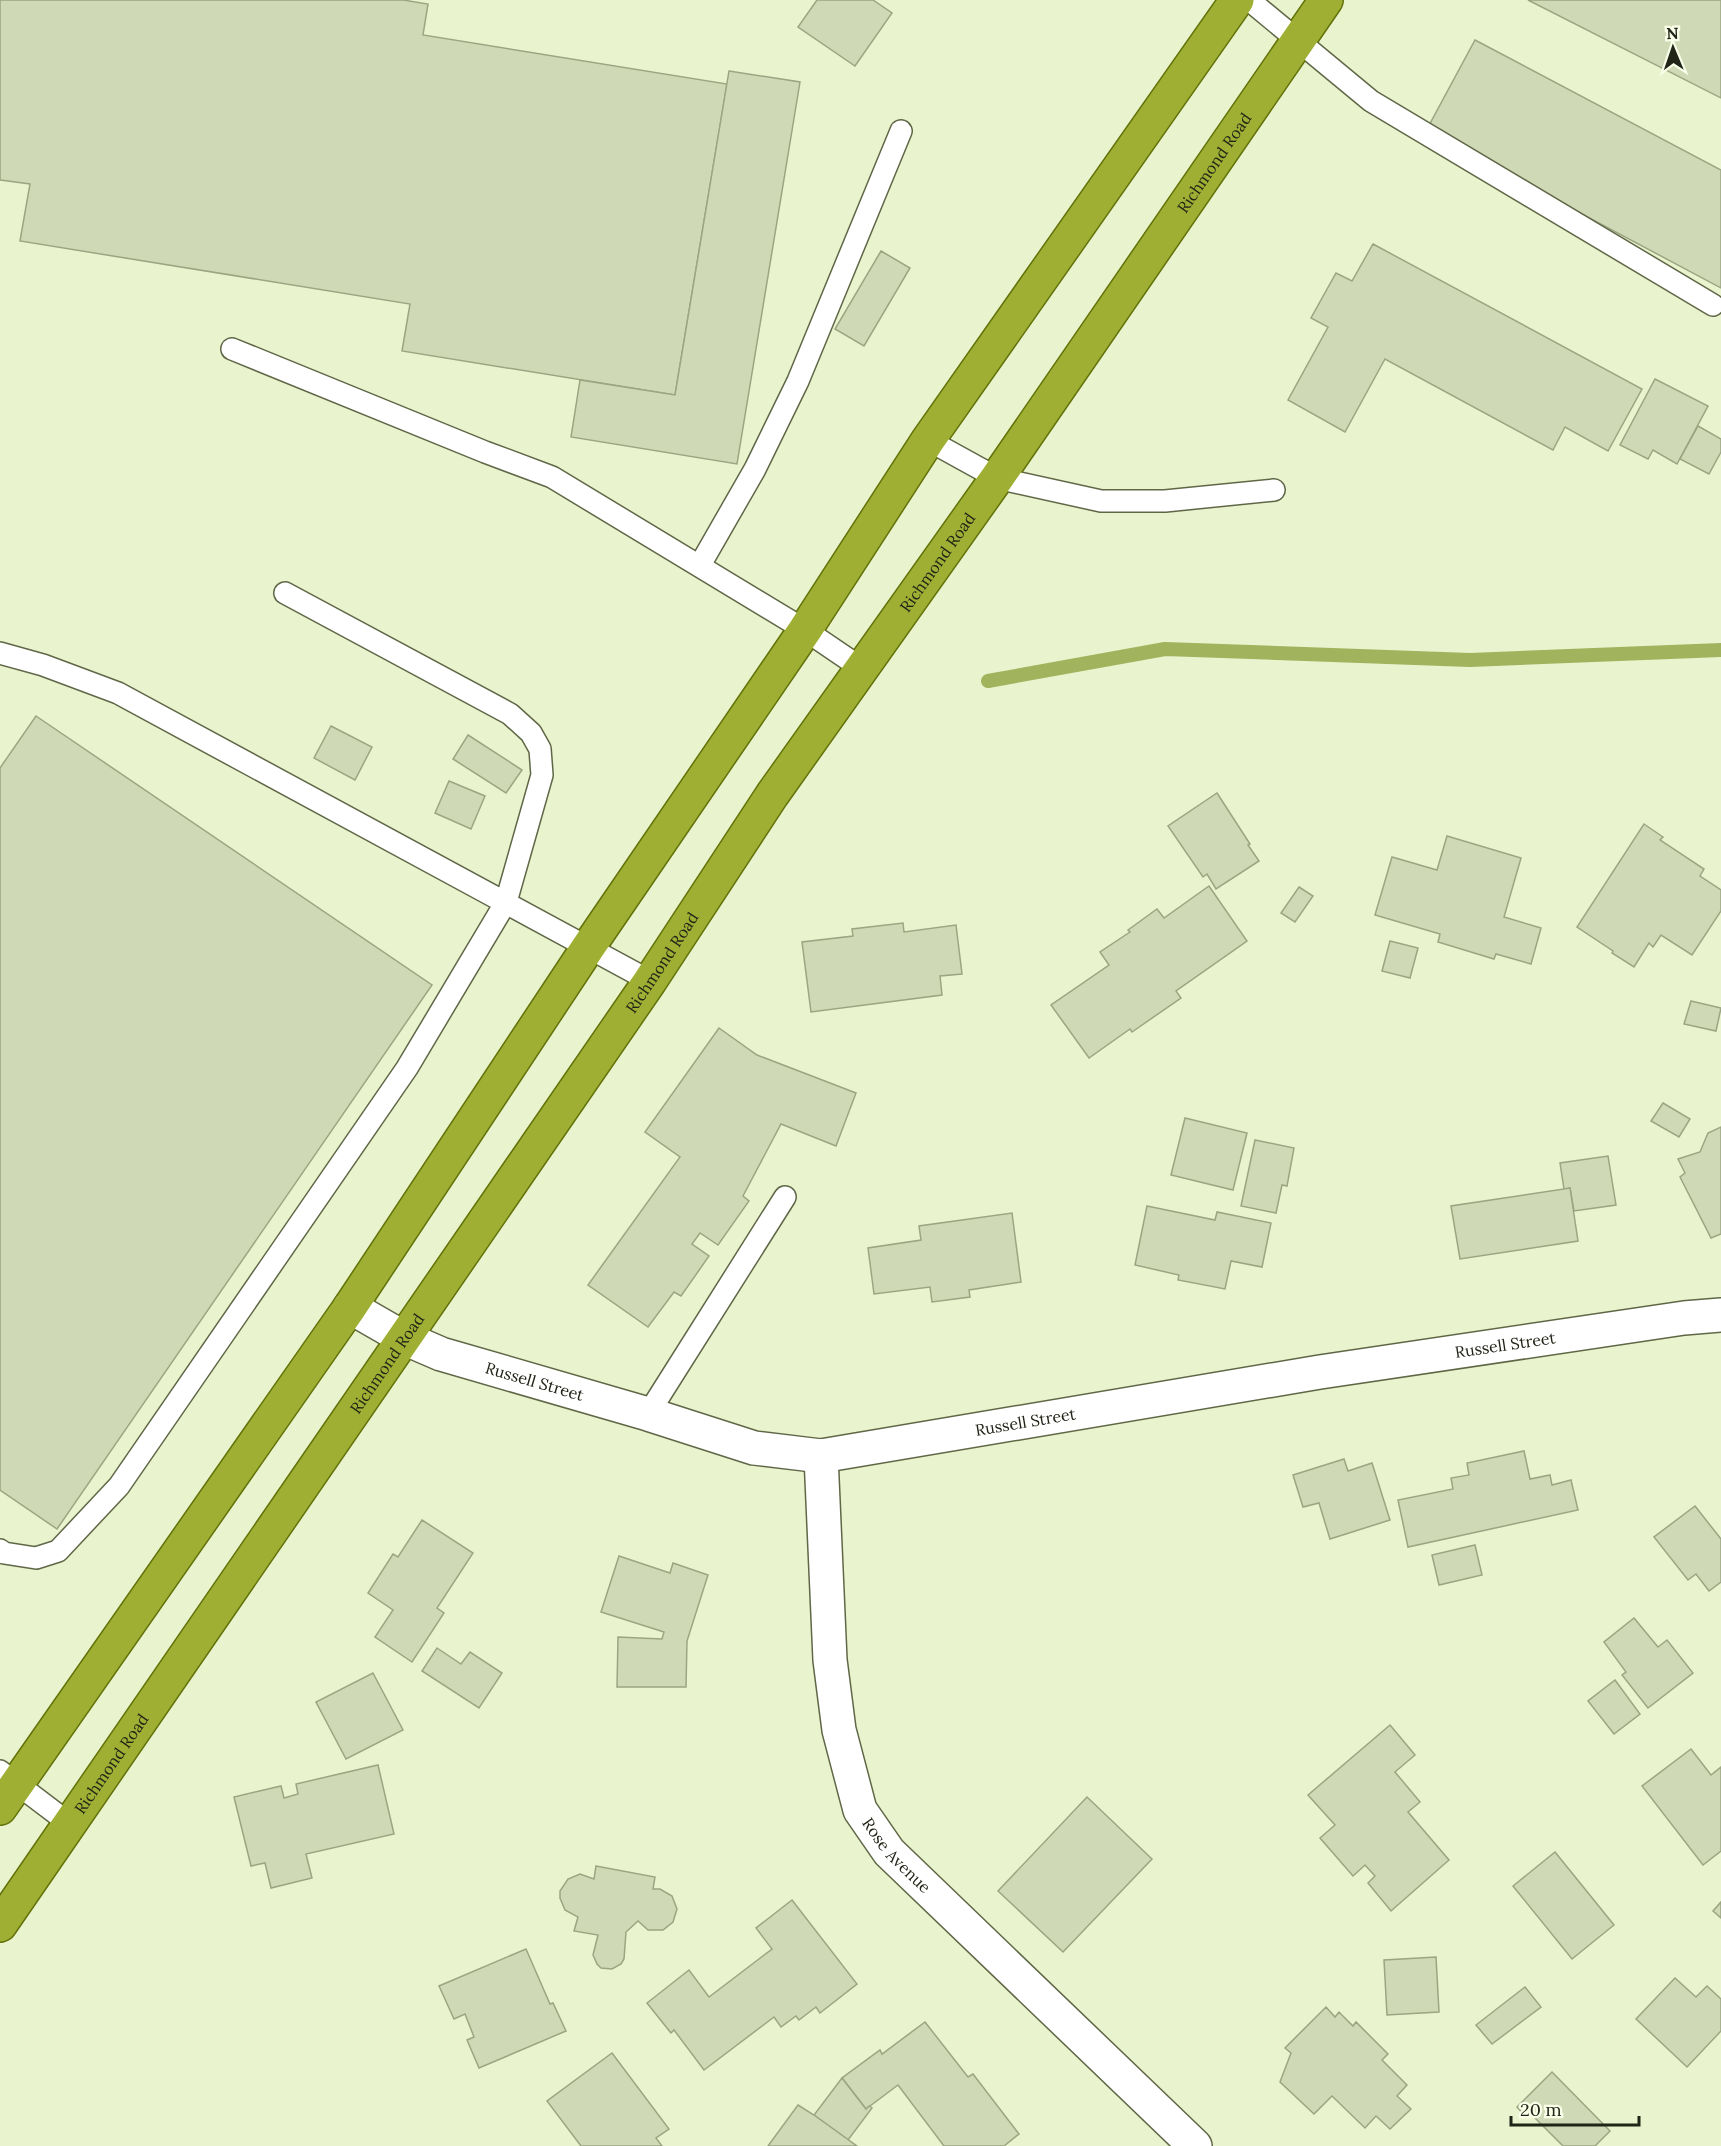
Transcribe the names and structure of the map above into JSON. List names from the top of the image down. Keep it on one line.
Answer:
{"streets":{"highway":["Richmond Road"],"street":["Russell Street","Rose Avenue"]},"crossings":[["Richmond Road","Russell Street"],["Russell Street","Rose Avenue"]],"scale_bar":"20 m","north":"top"}
